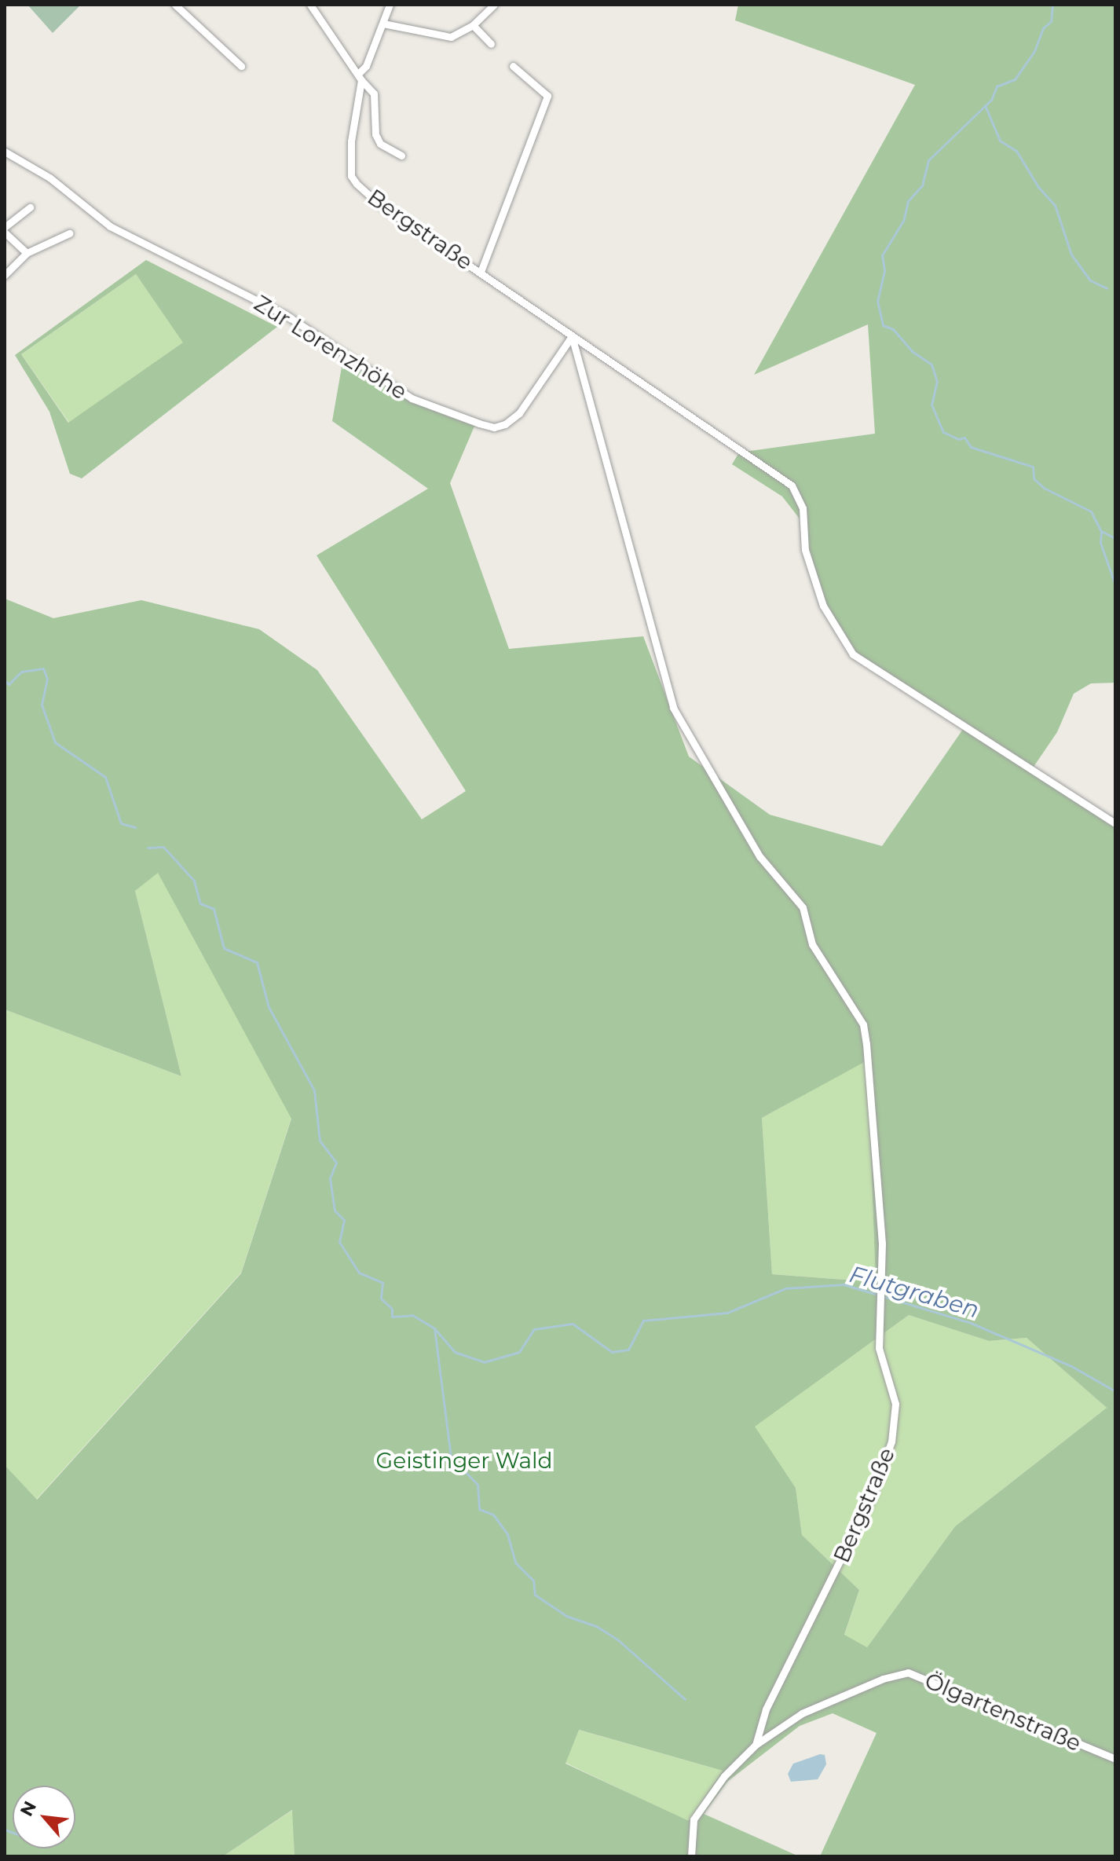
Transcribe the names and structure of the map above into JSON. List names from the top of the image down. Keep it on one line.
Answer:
{"streets":{"street":["Bergstraße","Zur Lorenzhöhe","Ölgartenstraße"]},"crossings":[["Bergstraße","Zur Lorenzhöhe"],["Bergstraße","Ölgartenstraße"]],"water":["Flutgraben"],"parks":["Geistinger Wald"],"north":"top left"}
